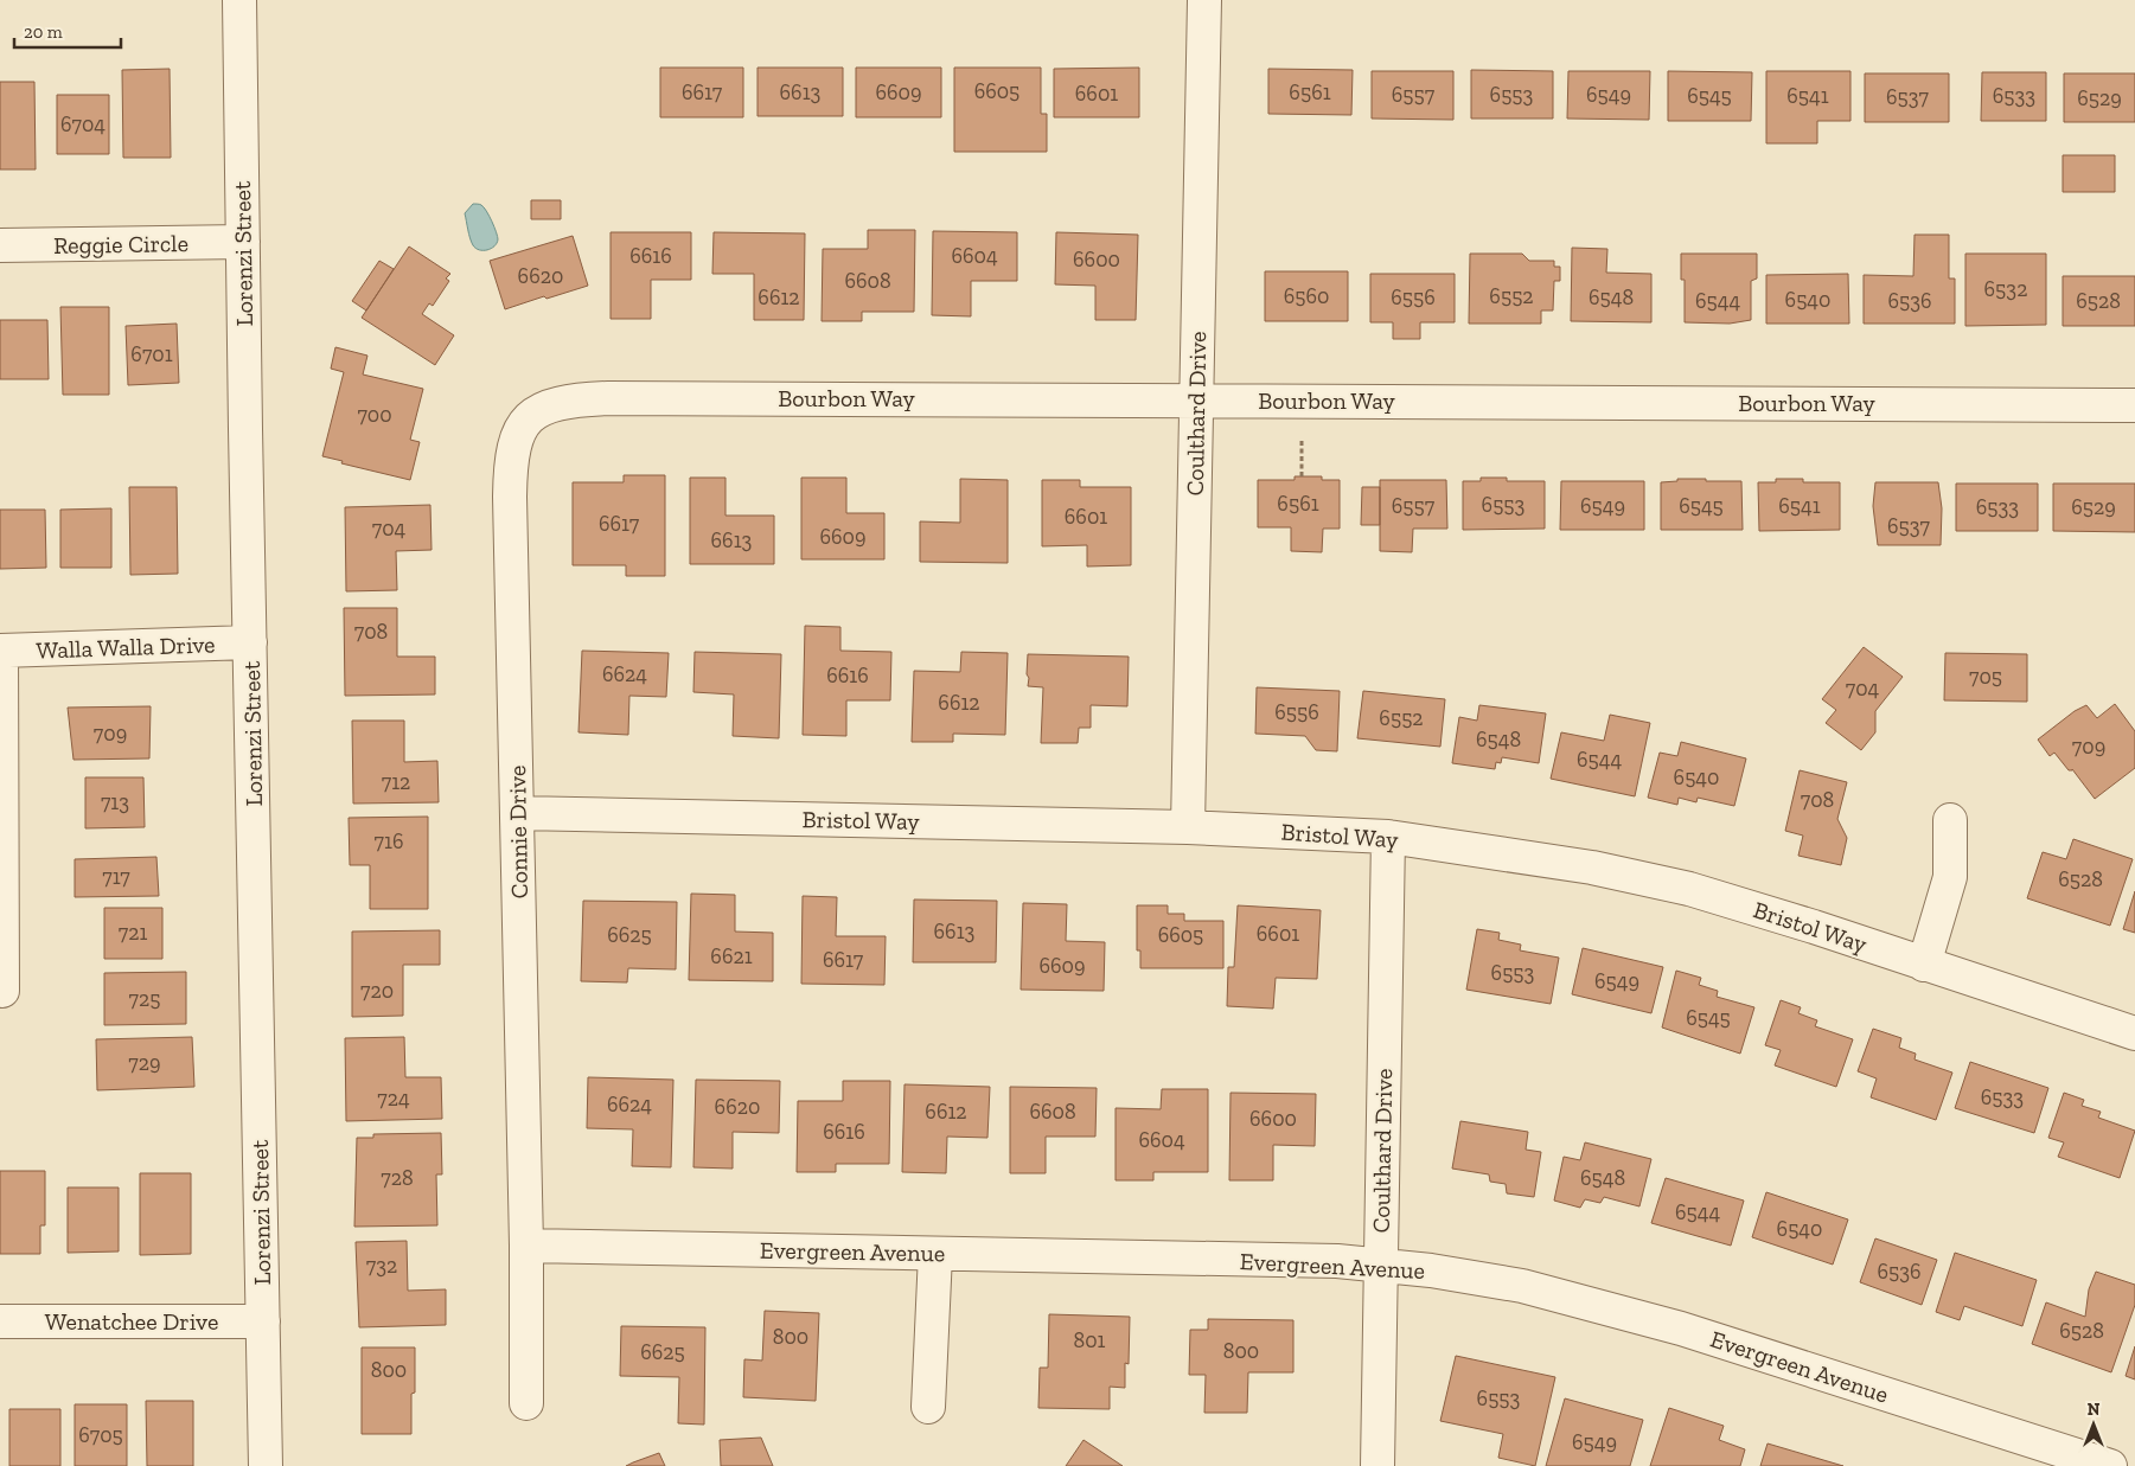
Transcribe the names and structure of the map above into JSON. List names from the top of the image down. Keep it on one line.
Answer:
{"streets":{"street":["Reggie Circle","Lorenzi Street","Bourbon Way","Coulthard Drive","Walla Walla Drive","Bristol Way","Connie Drive","Evergreen Avenue","Wenatchee Drive"]},"crossings":[["Reggie Circle","Lorenzi Street"],["Lorenzi Street","Walla Walla Drive"],["Lorenzi Street","Wenatchee Drive"],["Bourbon Way","Coulthard Drive"],["Bourbon Way","Connie Drive"],["Coulthard Drive","Bristol Way"],["Coulthard Drive","Evergreen Avenue"],["Bristol Way","Connie Drive"],["Connie Drive","Evergreen Avenue"]],"house_numbers":["6605","6617","6613","6609","6561","6601","6557","6553","6549","6545","6541","6533","6537","6529","6704","6616","6604","6600","6620","6608","6532","6560","6552","6612","6556","6548","6540","6544","6536","6528","6701","700","6561","6553","6557","6549","6545","6541","6533","6529","6601","6617","6537","704","6609","6613","708","6624","6616","705","704","6612","6556","6552","709","6548","709","6544","6540","712","708","713","716","717","6528","6613","721","6601","6625","6605","6621","6617","6609","6553","6549","720","725","6545","729","6533","724","6624","6620","6612","6608","6600","6616","6604","728","6548","6544","6540","732","6536","6528","800","801","800","6625","800","6553","6705","6549"],"scale_bar":"20 m","north":"top"}
